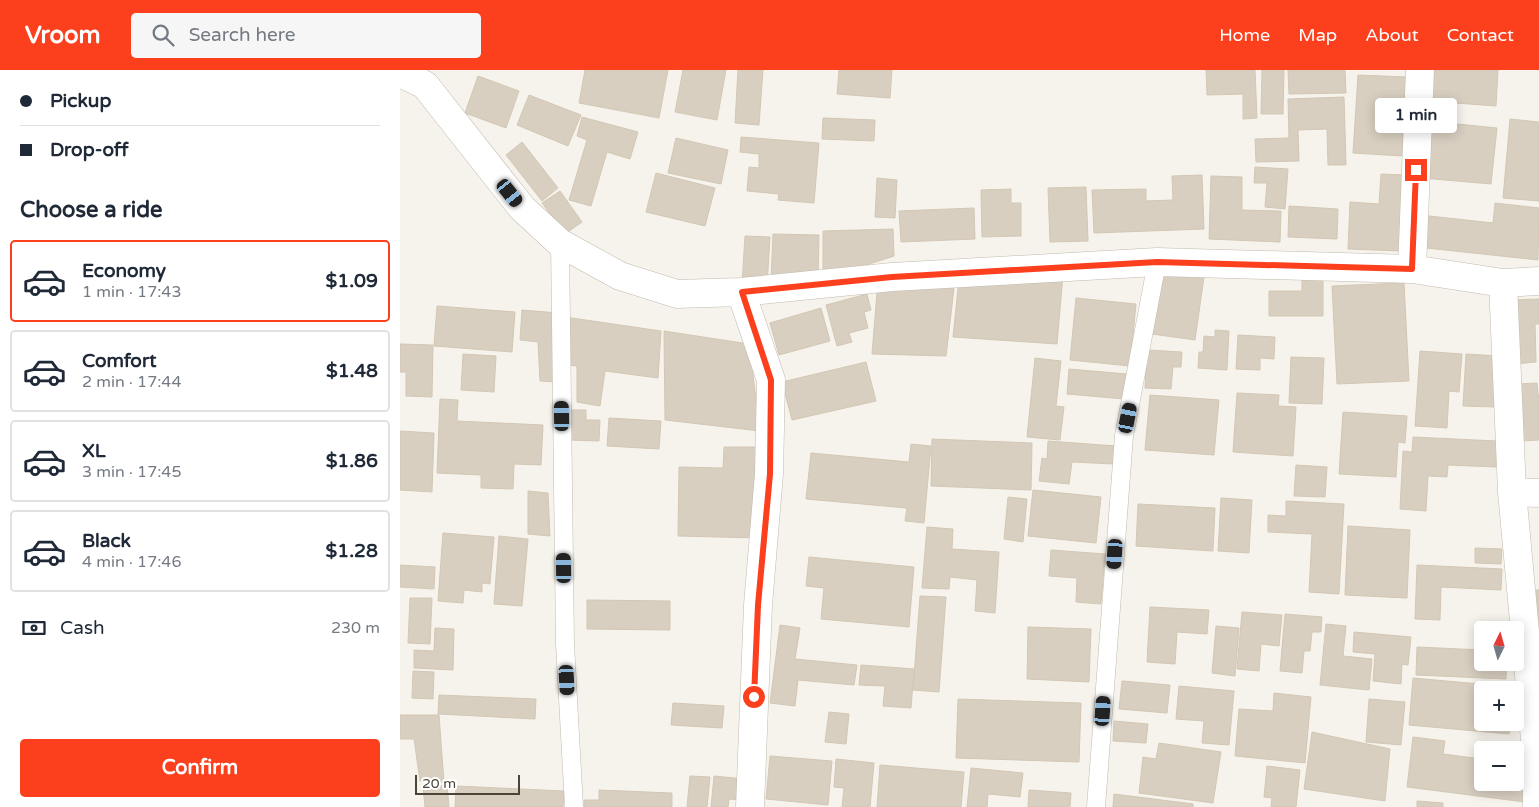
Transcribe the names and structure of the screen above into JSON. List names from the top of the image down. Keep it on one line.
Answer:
{"scale_bar":"20 m","north":"top","page":{"header":"Vroom","search":"Search here","nav":["Home","Map","About","Contact"],"banner":["Pickup","Drop-off"],"bubble":"1 min","heading":"Choose a ride","list":[{"name":"Economy","note":"1 min · 17:43","value":"$1.09"},{"name":"Comfort","note":"2 min · 17:44","value":"$1.48"},{"name":"XL","note":"3 min · 17:45","value":"$1.86"},{"name":"Black","note":"4 min · 17:46","value":"$1.28"}],"pay":["Cash","230 m"],"map_buttons":["+","−"],"buttons":"Confirm","scale":"20 m"}}
